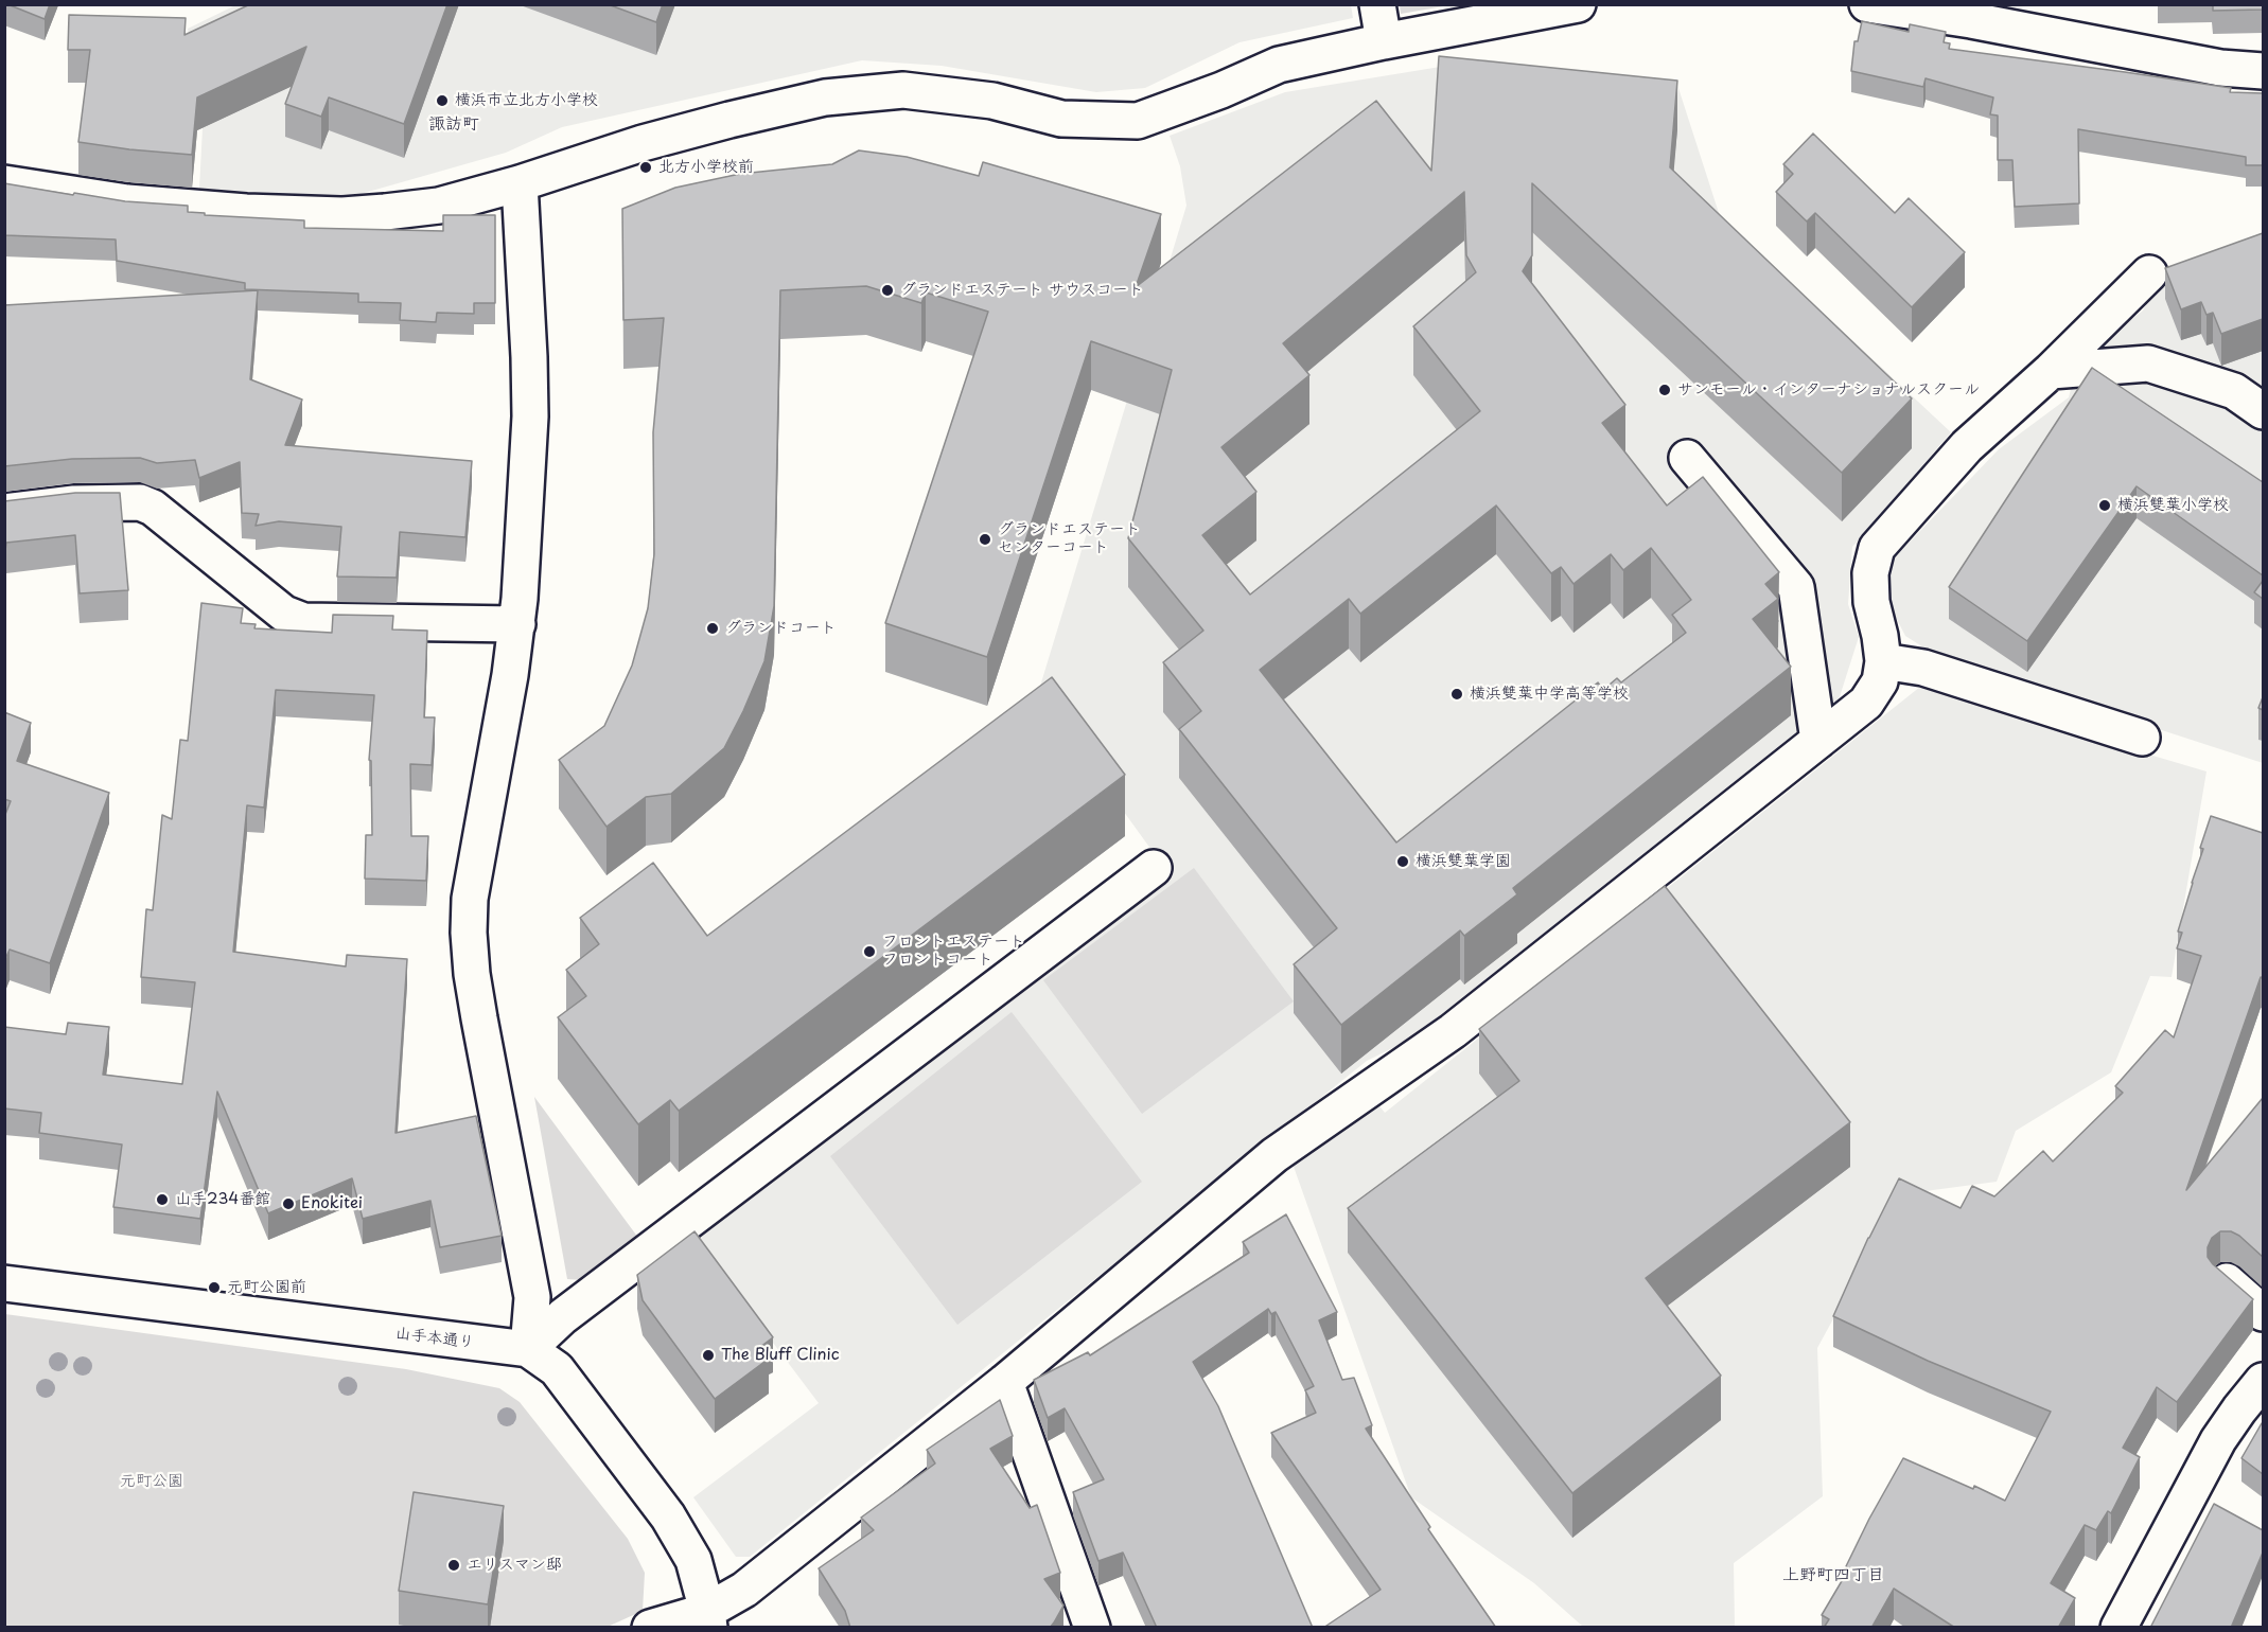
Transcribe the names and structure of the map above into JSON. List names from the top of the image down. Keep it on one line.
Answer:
{"streets":{"street":["山手本通り"]},"districts":["諏訪町","上野町四丁目"],"parks":["元町公園"],"places":["横浜市立北方小学校","北方小学校前","グランドエステート サウスコート","サンモール・インターナショナルスクール","横浜雙葉小学校","グランドエステート センターコート","グランドコート","横浜雙葉中学高等学校","横浜雙葉学園","フロントエステート フロントコート","山手234番館","Enokitei","元町公園前","The Bluff Clinic","エリスマン邸"]}
